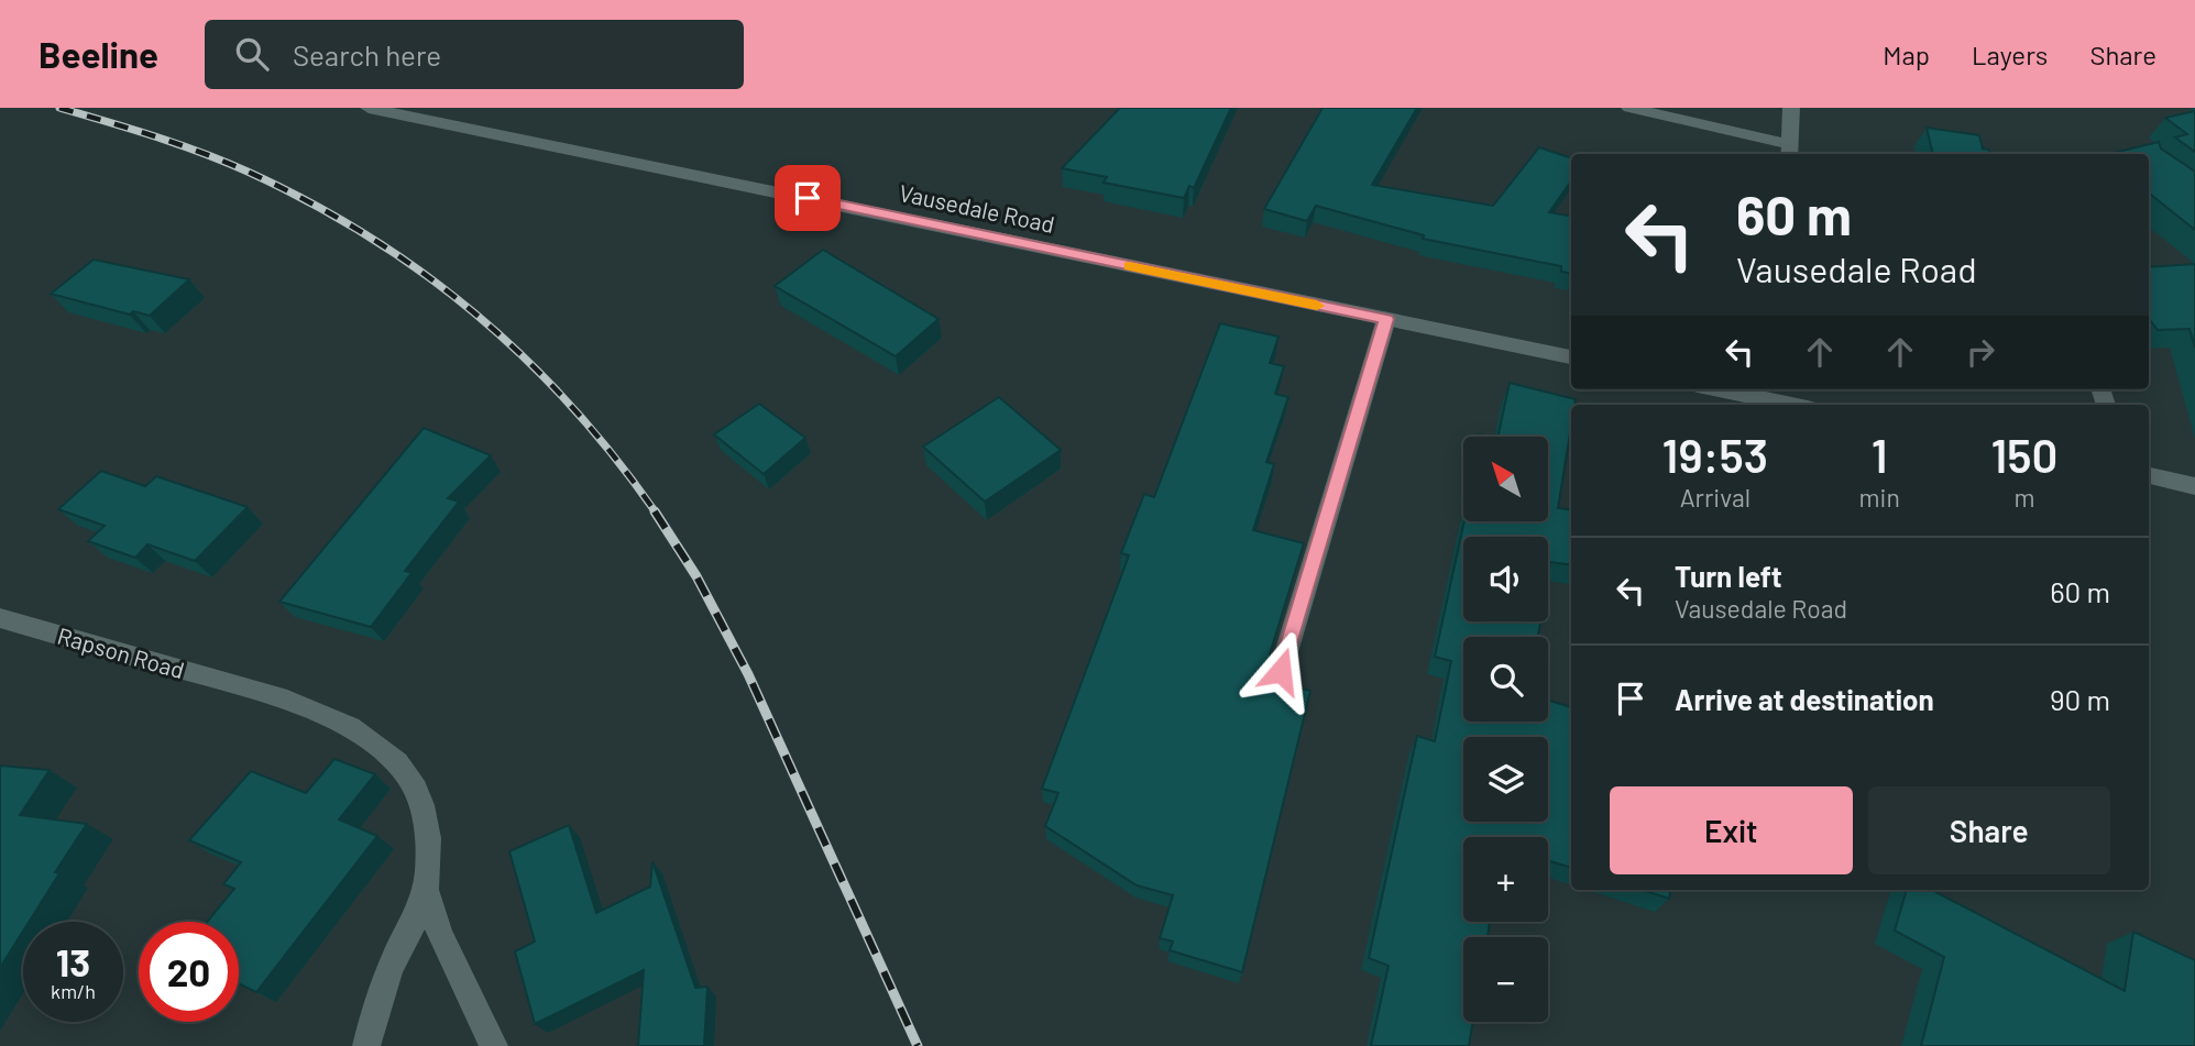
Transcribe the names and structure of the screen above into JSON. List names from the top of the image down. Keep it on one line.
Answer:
{"streets":{"street":["Vausedale Road","Rapson Road"]},"north":"top left","page":{"header":"Beeline","search":"Search here","nav":["Map","Layers","Share"],"turn":["60 m","Vausedale Road"],"eta":["19:53","Arrival","1","min","150","m"],"map_buttons":["+","−"],"list":[{"name":"Turn left","note":"Vausedale Road","value":"60 m"},{"name":"Arrive at destination","value":"90 m"}],"buttons":["Exit","Share"],"speed":"13 km/h","limit":"20"}}
